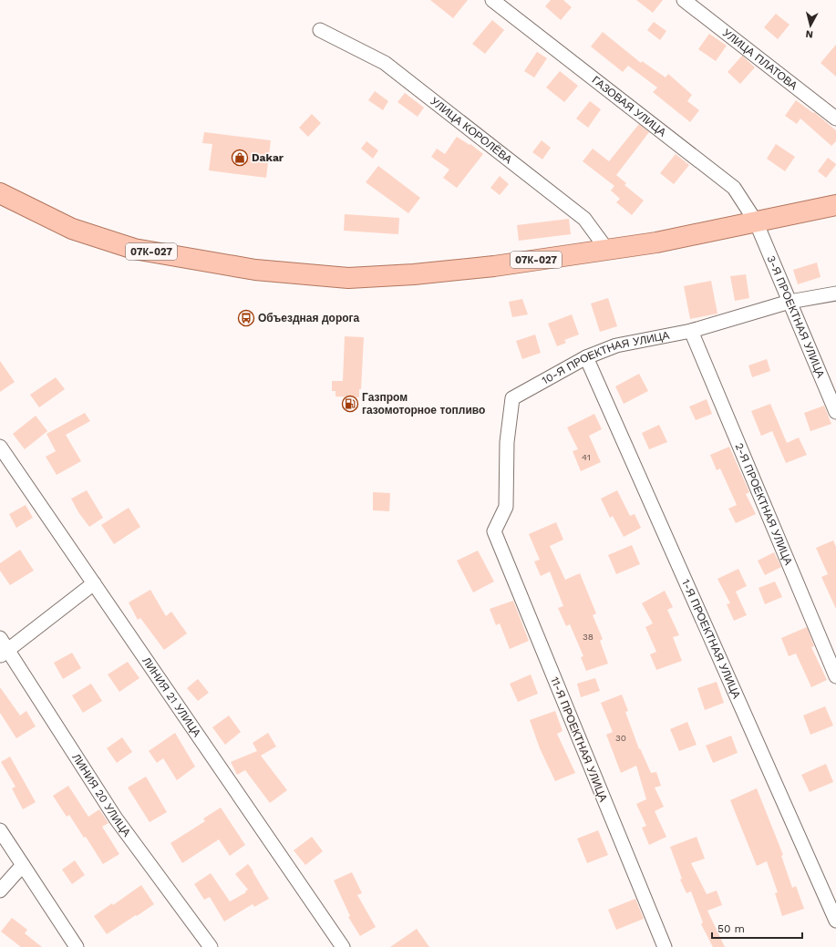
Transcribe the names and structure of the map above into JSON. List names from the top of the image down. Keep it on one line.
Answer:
{"streets":{"main road":["07К-027"],"street":["УЛИЦА ПЛАТОВА","ГАЗОВАЯ УЛИЦА","УЛИЦА КОРОЛЁВА","3-Я ПРОЕКТНАЯ УЛИЦА","10-Я ПРОЕКТНАЯ УЛИЦА","2-Я ПРОЕКТНАЯ УЛИЦА","1-Я ПРОЕКТНАЯ УЛИЦА","ЛИНИЯ 21 УЛИЦА","11-Я ПРОЕКТНАЯ УЛИЦА","ЛИНИЯ 20 УЛИЦА"]},"crossings":[["ГАЗОВАЯ УЛИЦА","07К-027"],["ГАЗОВАЯ УЛИЦА","3-Я ПРОЕКТНАЯ УЛИЦА"],["УЛИЦА КОРОЛЁВА","07К-027"],["07К-027","3-Я ПРОЕКТНАЯ УЛИЦА"],["3-Я ПРОЕКТНАЯ УЛИЦА","10-Я ПРОЕКТНАЯ УЛИЦА"],["10-Я ПРОЕКТНАЯ УЛИЦА","2-Я ПРОЕКТНАЯ УЛИЦА"],["10-Я ПРОЕКТНАЯ УЛИЦА","1-Я ПРОЕКТНАЯ УЛИЦА"],["10-Я ПРОЕКТНАЯ УЛИЦА","11-Я ПРОЕКТНАЯ УЛИЦА"]],"places":{"shop":["Dakar"],"bus stop":["Объездная дорога"],"fuel station":["Газпром газомоторное топливо"]},"house_numbers":["41","38","30"],"scale_bar":"50 m","north":"bottom"}
